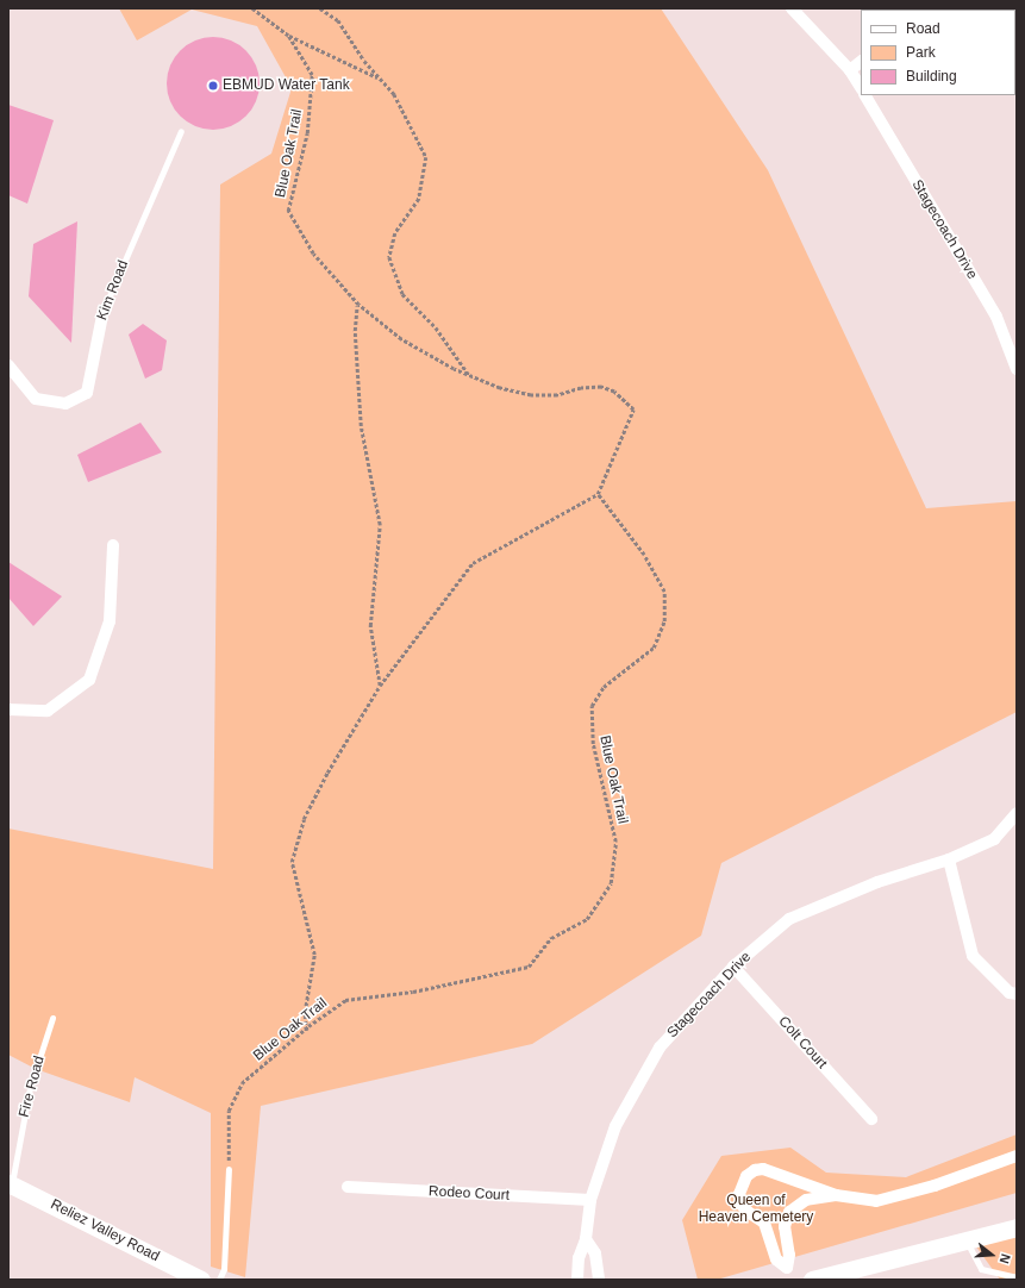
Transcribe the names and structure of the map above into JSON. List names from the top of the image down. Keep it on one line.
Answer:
{"streets":{"main road":["Reliez Valley Road"],"street":["Stagecoach Drive","Kim Road","Colt Court","Rodeo Court"],"lane":["Fire Road"],"path":["Blue Oak Trail"]},"crossings":[["Stagecoach Drive","Colt Court"],["Stagecoach Drive","Rodeo Court"],["Fire Road","Reliez Valley Road"]],"parks":["Queen of Heaven Cemetery"],"places":["EBMUD Water Tank"],"legend":["Road","Park","Building"],"north":"right"}
